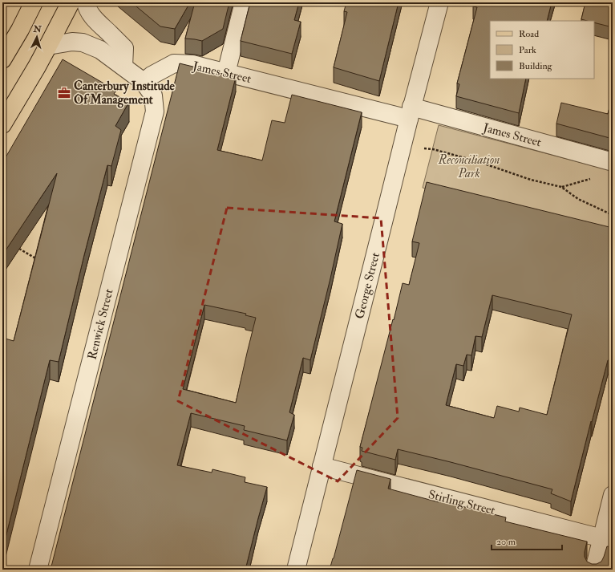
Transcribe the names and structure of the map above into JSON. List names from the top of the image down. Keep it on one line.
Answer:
{"streets":{"street":["James Street","George Street","Renwick Street","Stirling Street"]},"crossings":[["James Street","George Street"],["James Street","Renwick Street"],["George Street","Stirling Street"]],"parks":["Reconciliation Park"],"places":{"office":["Canterbury Institude Of Management"]},"legend":["Road","Park","Building"],"scale_bar":"20 m","north":"top"}
